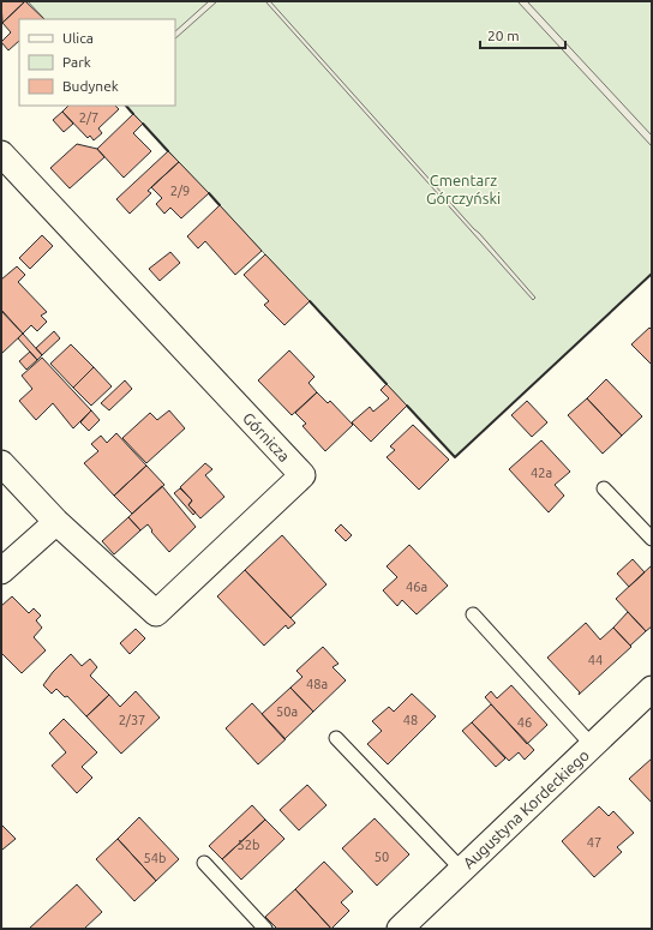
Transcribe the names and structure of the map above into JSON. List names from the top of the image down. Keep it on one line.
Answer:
{"streets":{"street":["Górnicza","Augustyna Kordeckiego"]},"parks":["Cmentarz Górczyński"],"house_numbers":["2/7","2/9","42a","46a","44","48a","50a","2/37","48","46","47","52b","50","54b"],"legend":["Ulica","Park","Budynek"],"scale_bar":"20 m"}
